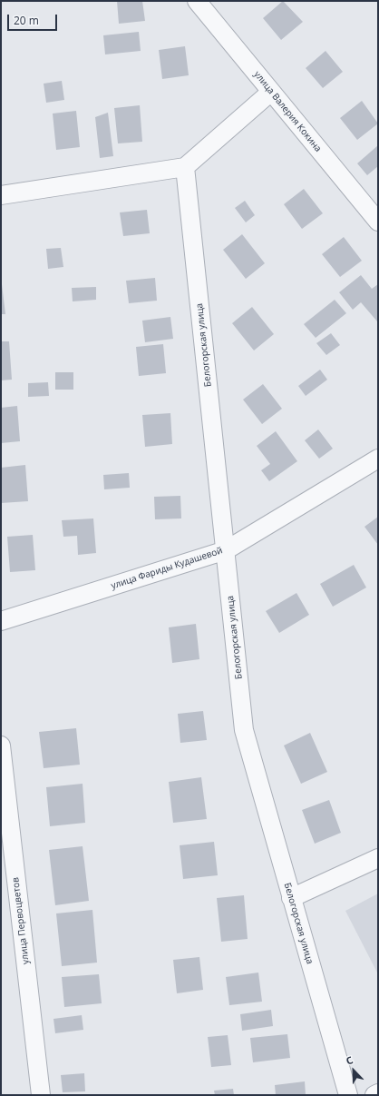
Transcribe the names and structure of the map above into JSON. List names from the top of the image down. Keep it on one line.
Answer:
{"streets":{"street":["улица Валерия Кокина","Белогорская улица","улица Фариды Кудашевой","улица Первоцветов"]},"crossings":[["Белогорская улица","улица Фариды Кудашевой"]],"scale_bar":"20 m","north":"top left"}
